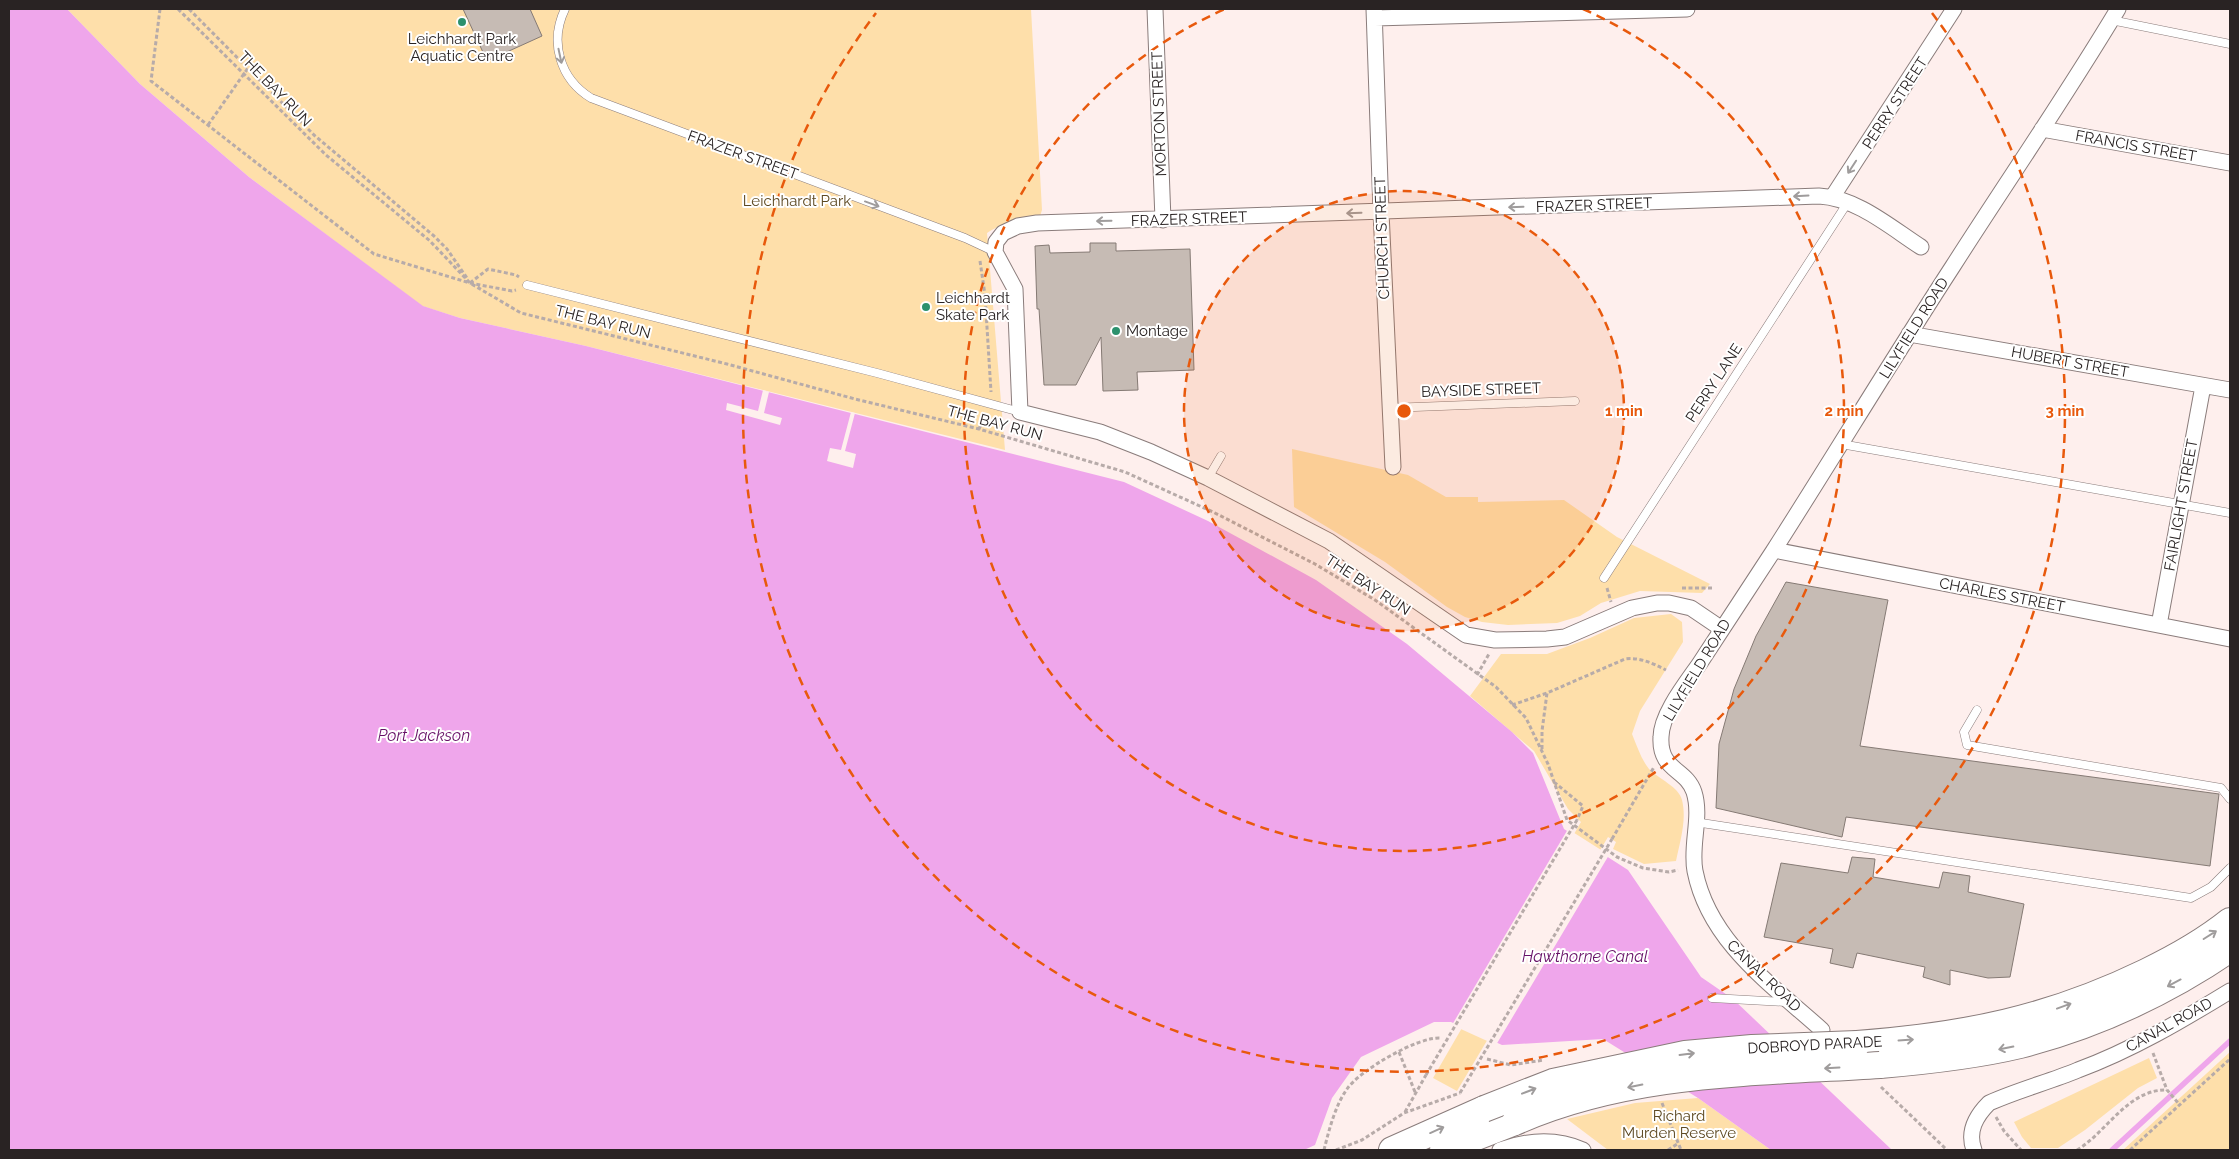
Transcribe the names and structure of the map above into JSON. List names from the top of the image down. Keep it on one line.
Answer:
{"streets":{"highway":["DOBROYD PARADE"],"street":["PERRY STREET","MORTON STREET","FRANCIS STREET","FRAZER STREET","CHURCH STREET","LILYFIELD ROAD","HUBERT STREET","FAIRLIGHT STREET","CHARLES STREET","CANAL ROAD"],"lane":["PERRY LANE","BAYSIDE STREET"],"path":["THE BAY RUN"]},"crossings":[["THE BAY RUN","CANAL ROAD"],["PERRY STREET","FRAZER STREET"],["MORTON STREET","FRAZER STREET"],["FRANCIS STREET","LILYFIELD ROAD"],["FRAZER STREET","CHURCH STREET"],["FRAZER STREET","PERRY LANE"],["CHURCH STREET","BAYSIDE STREET"],["LILYFIELD ROAD","HUBERT STREET"],["LILYFIELD ROAD","CHARLES STREET"],["LILYFIELD ROAD","CANAL ROAD"],["HUBERT STREET","FAIRLIGHT STREET"],["FAIRLIGHT STREET","CHARLES STREET"]],"one_way":["PERRY STREET"],"water":["Port Jackson","Hawthorne Canal"],"parks":["Leichhardt Park","Richard Murden Reserve"],"places":["Leichhardt Park Aquatic Centre","Leichhardt Skate Park","Montage"],"rings":["1 min","2 min","3 min"]}
